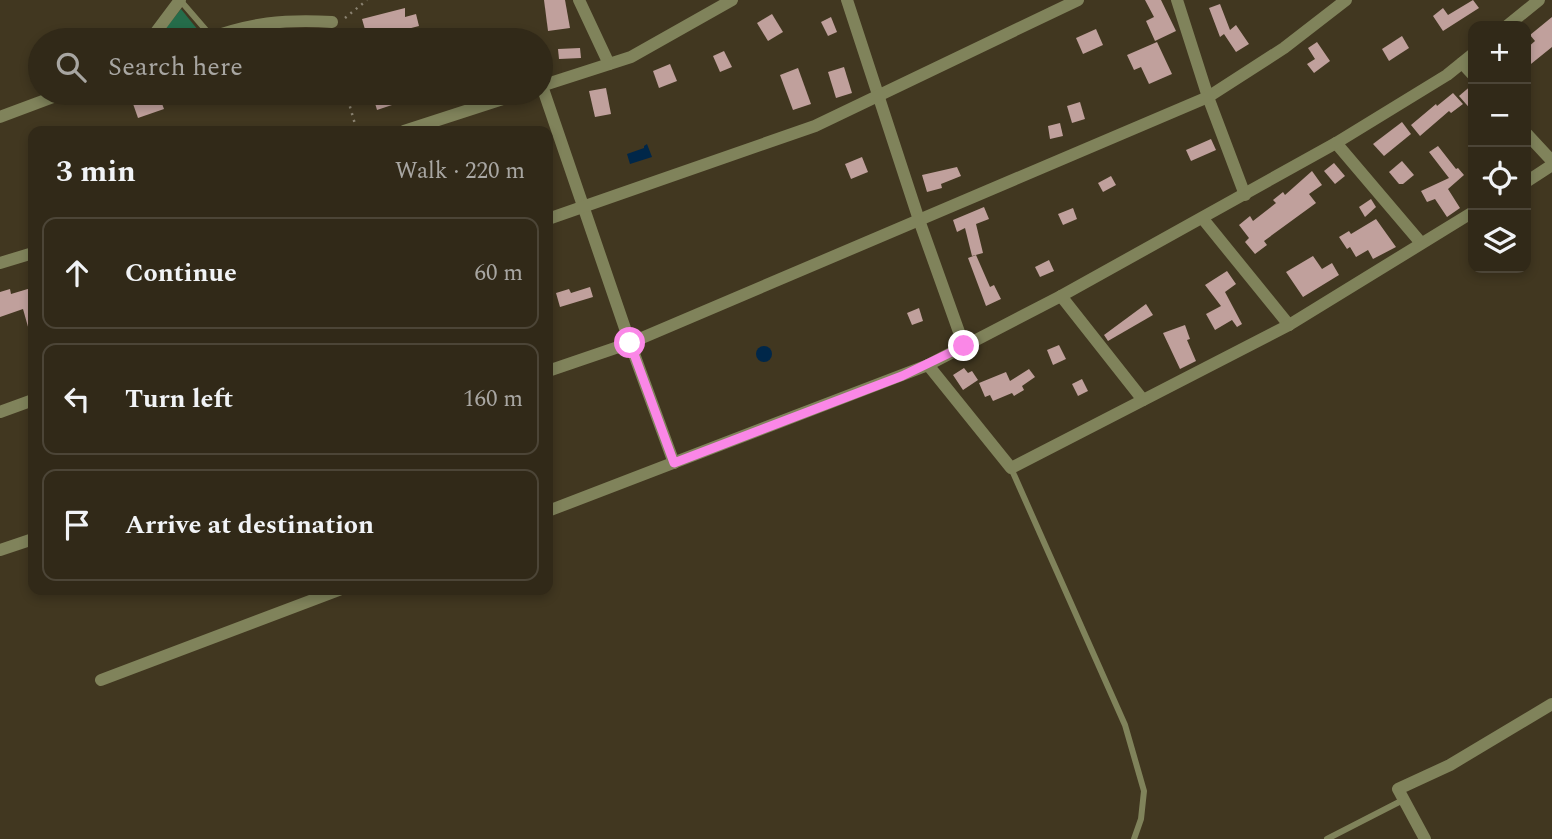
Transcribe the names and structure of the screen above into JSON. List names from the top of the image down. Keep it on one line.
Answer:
{"page":{"map_buttons":["+","−"],"search":"Search here","heading":["3 min","Walk · 220 m"],"list":[["Continue","60 m"],["Turn left","160 m"],"Arrive at destination"]}}
